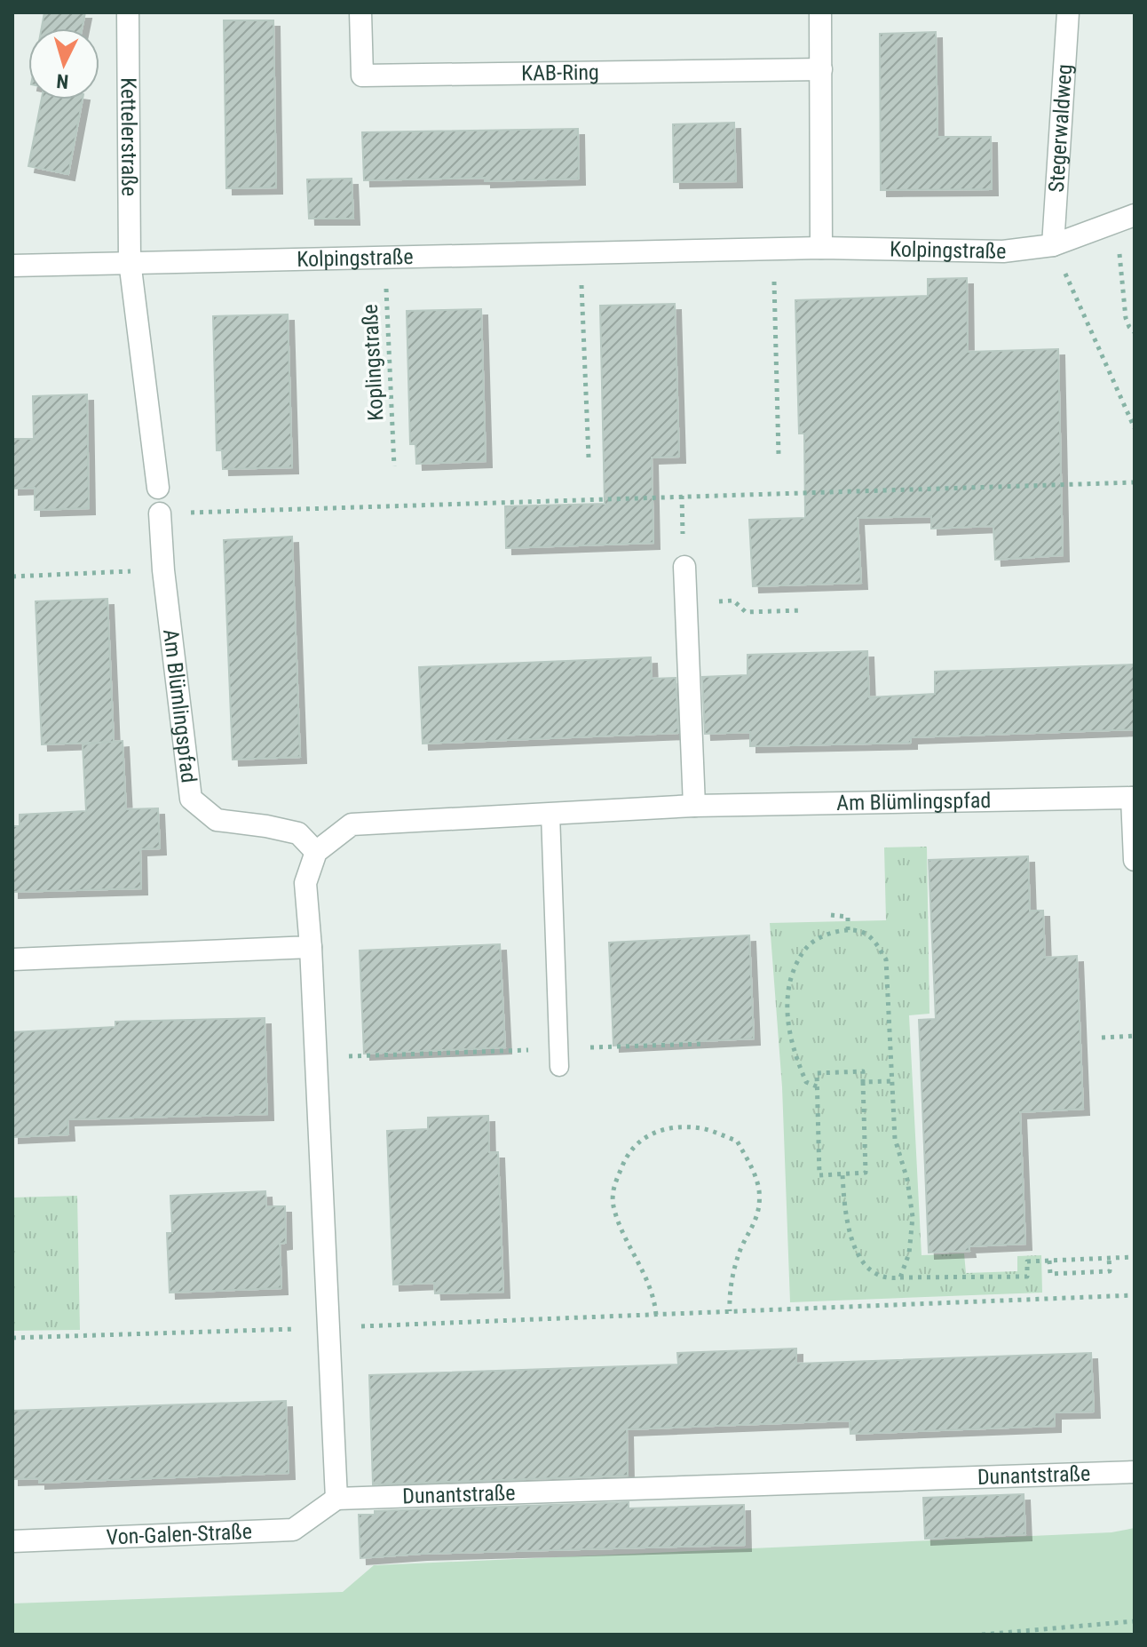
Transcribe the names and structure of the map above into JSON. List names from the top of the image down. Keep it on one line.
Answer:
{"streets":{"street":["KAB-Ring","Stegerwaldweg","Kettelerstraße","Kolpingstraße","Am Blümlingspfad","Dunantstraße","Von-Galen-Straße"],"path":["Koplingstraße"]},"crossings":[["Stegerwaldweg","Kolpingstraße"],["Kettelerstraße","Kolpingstraße"],["Kolpingstraße","Koplingstraße"],["Dunantstraße","Von-Galen-Straße"]],"north":"bottom"}
